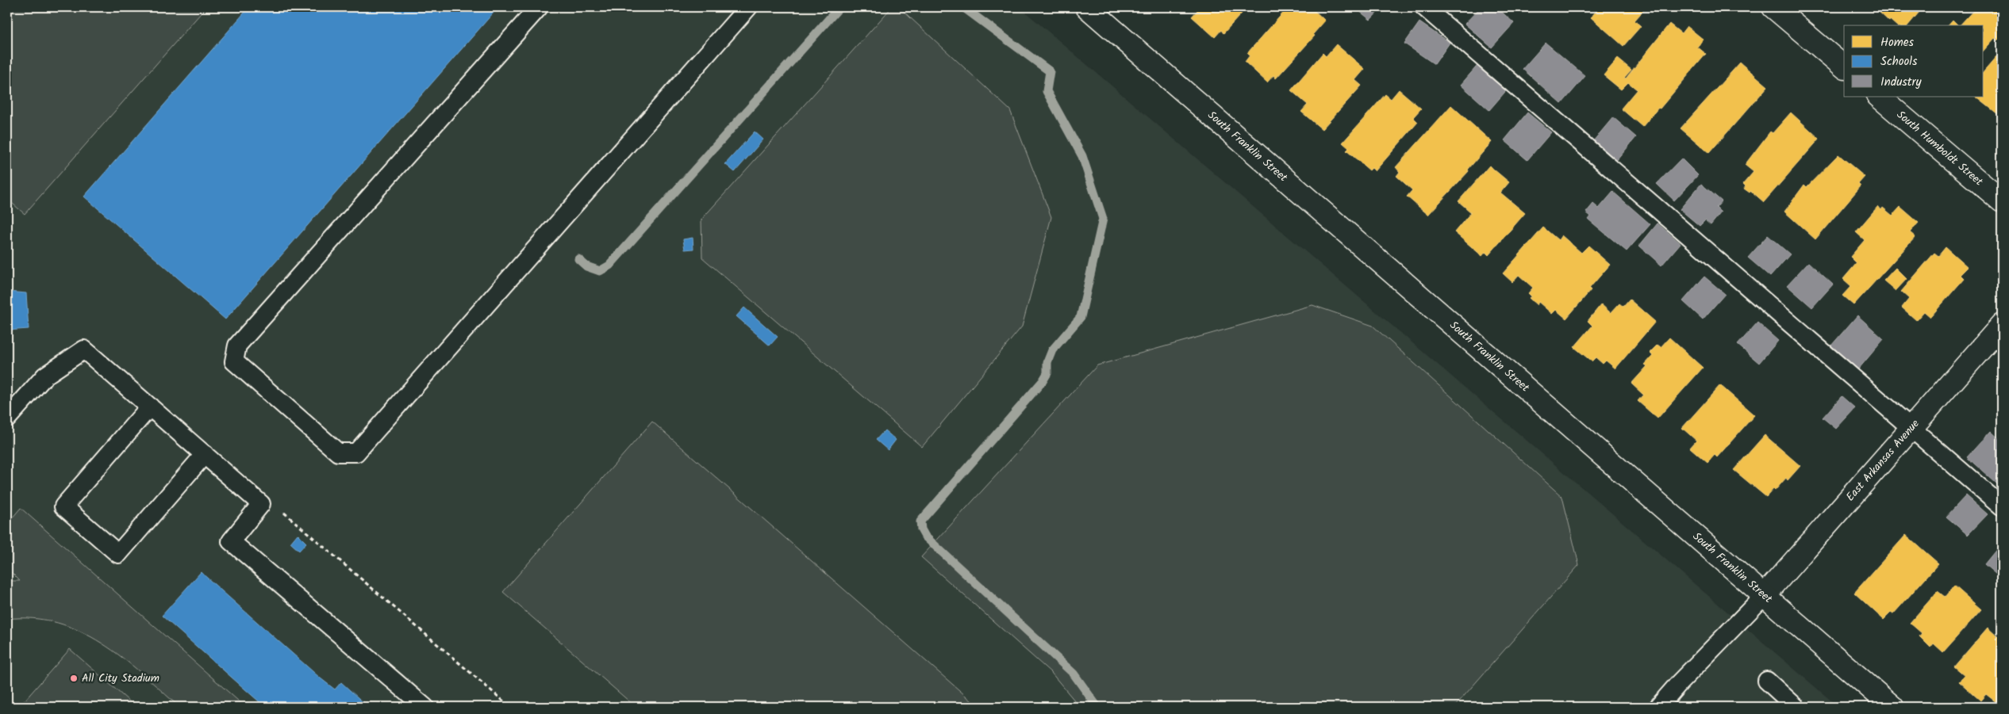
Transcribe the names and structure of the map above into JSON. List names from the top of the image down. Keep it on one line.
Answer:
{"streets":{"street":["South Franklin Street","South Humboldt Street","East Arkansas Avenue"]},"crossings":[["South Franklin Street","East Arkansas Avenue"]],"places":["All City Stadium"],"legend":["Homes","Schools","Industry"]}
